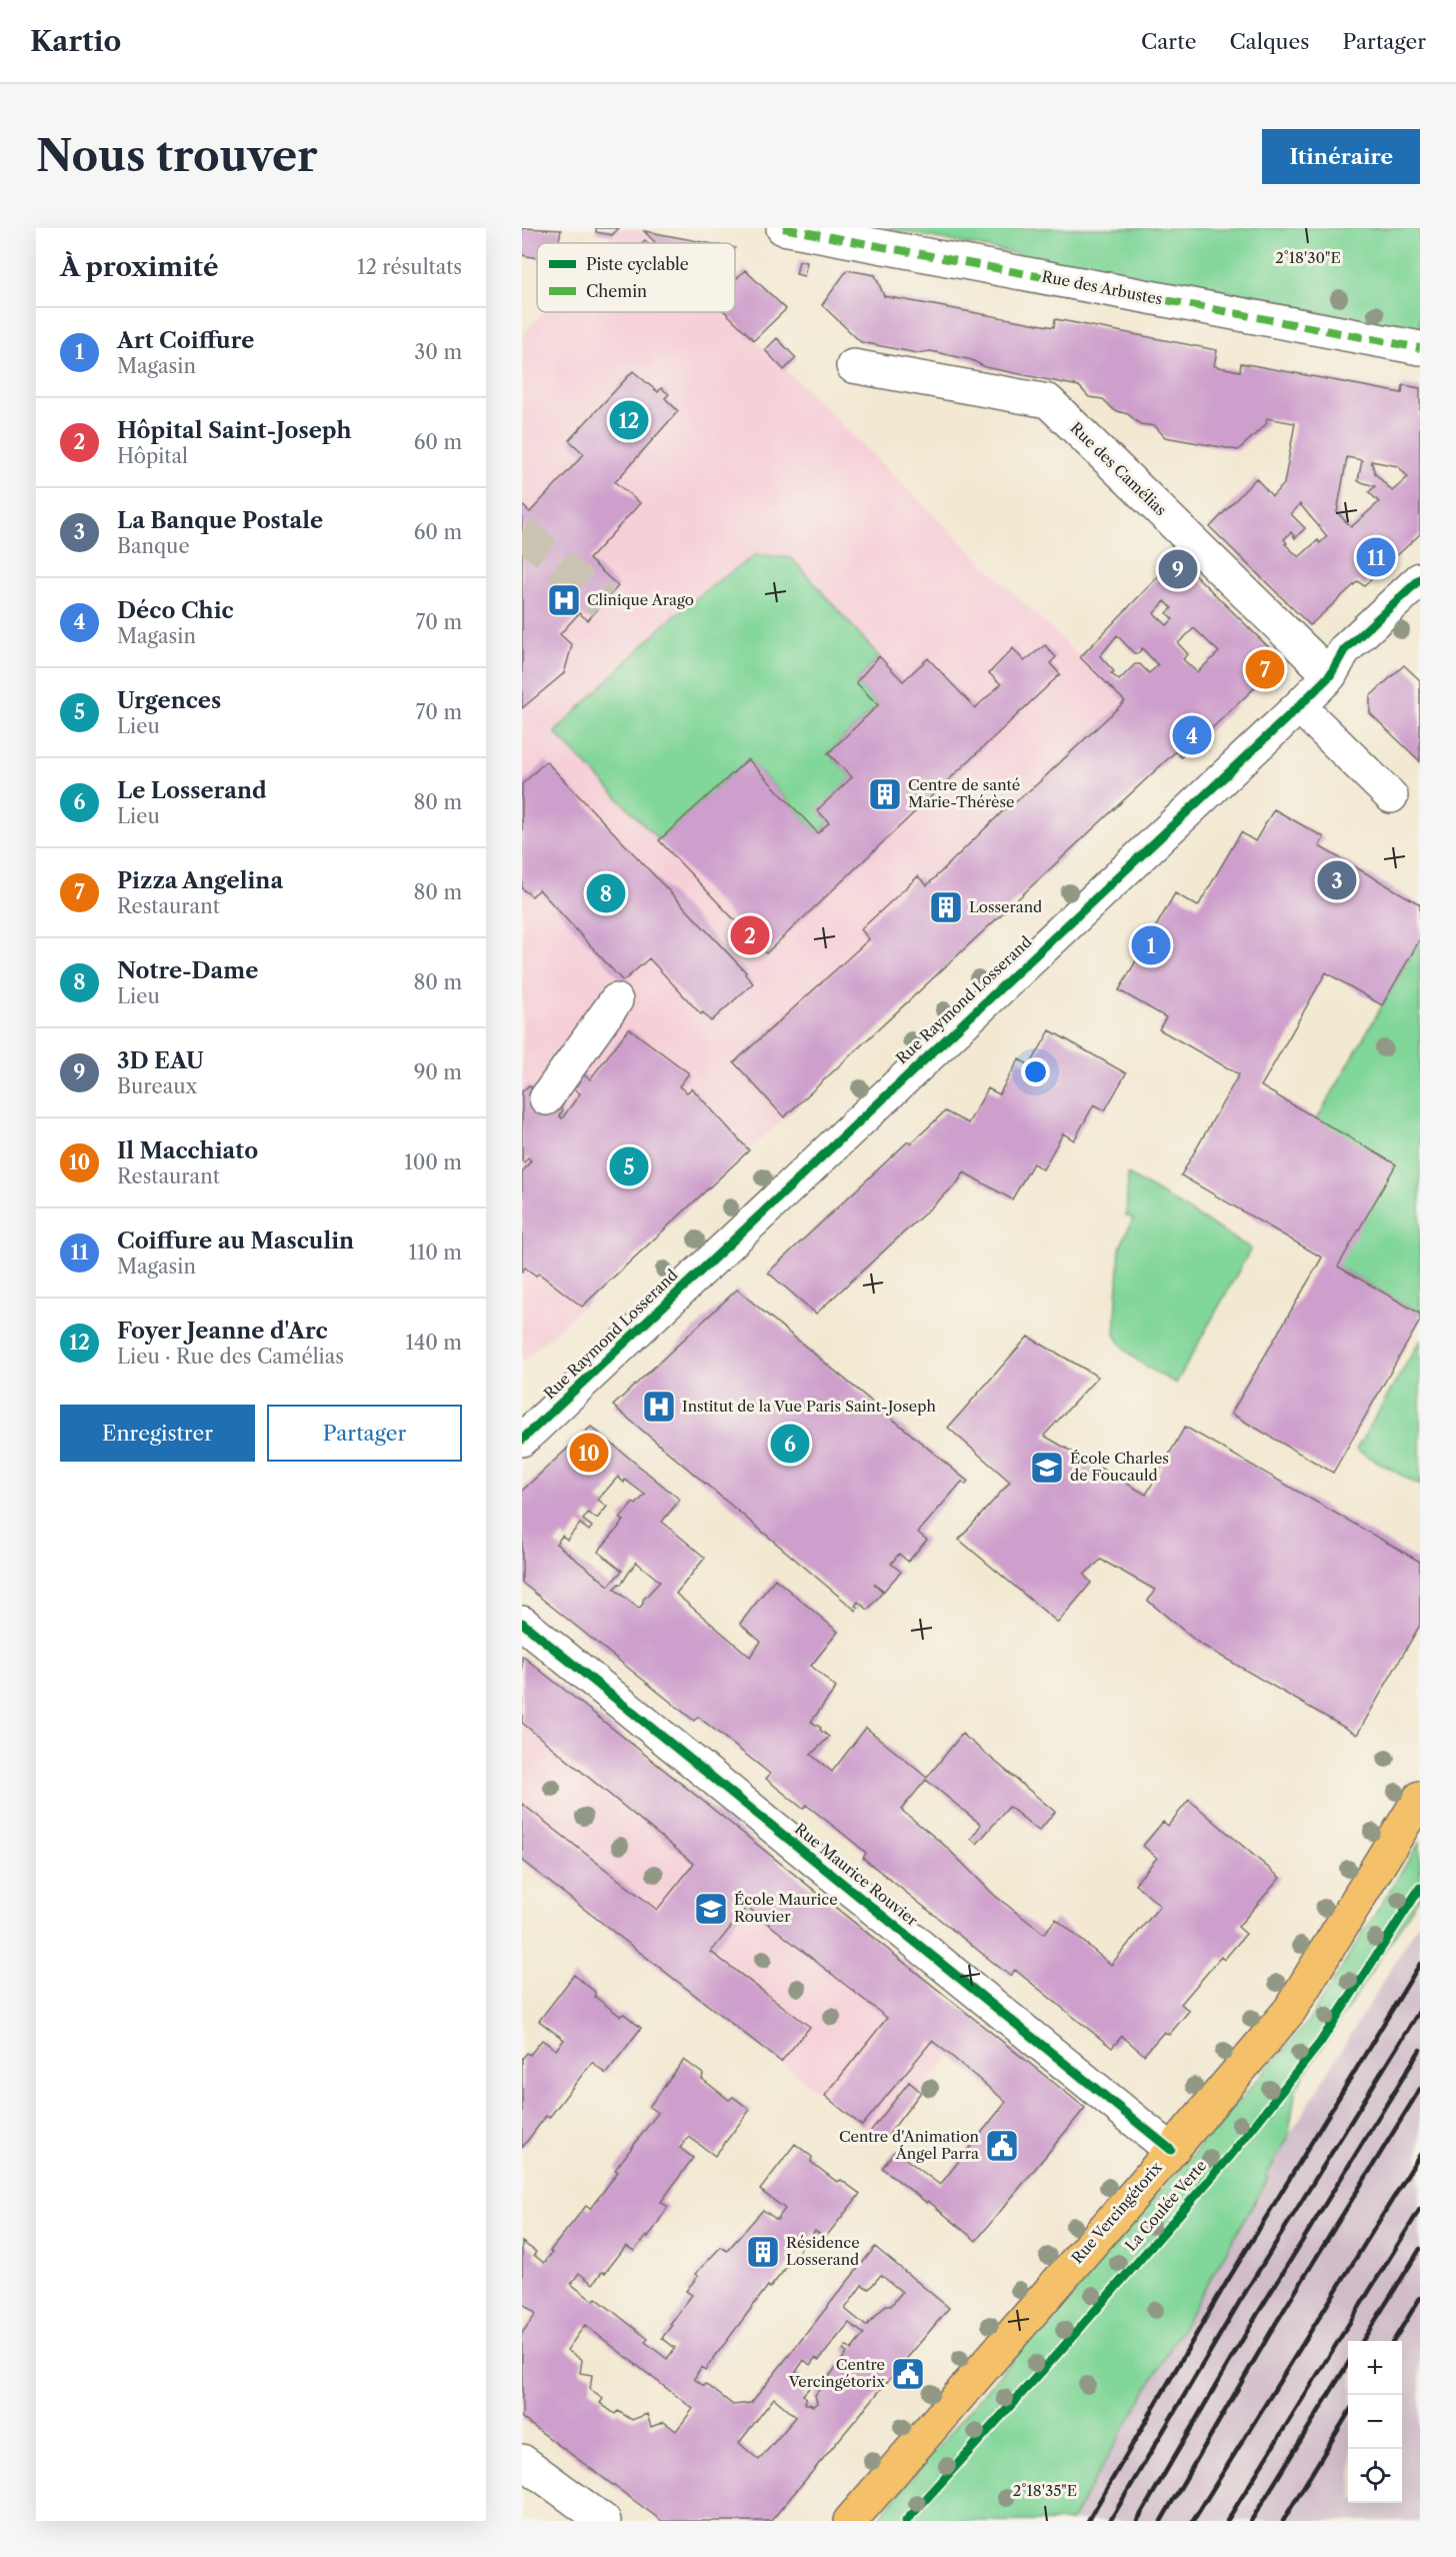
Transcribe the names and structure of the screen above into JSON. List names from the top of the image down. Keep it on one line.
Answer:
{"streets":{"main road":["Rue Vercingétorix"],"street":["Rue des Arbustes","Rue des Camélias","Rue Raymond Losserand","Rue Maurice Rouvier"],"cycle path":["La Coulée Verte"]},"crossings":[["Rue des Camélias","Rue Raymond Losserand"],["Rue Maurice Rouvier","Rue Vercingétorix"]],"places":{"hospital":["Clinique Arago","Institut de la Vue Paris Saint-Joseph"],"building":["Centre de santé Marie-Thérèse","Losserand","Résidence Losserand"],"school or university":["École Charles de Foucauld","École Maurice Rouvier"],"public building":["Centre d'Animation Ángel Parra","Centre Vercingétorix"]},"legend":["Piste cyclable","Chemin"],"page":{"header":"Kartio","nav":["Carte","Calques","Partager"],"buttons":["Itinéraire",["Enregistrer","Partager"]],"title":"Nous trouver","heading":["À proximité","12 résultats"],"list":[{"mark":"1","name":"Art Coiffure","note":"Magasin","value":"30 m"},{"mark":"2","name":"Hôpital Saint-Joseph","note":"Hôpital","value":"60 m"},{"mark":"3","name":"La Banque Postale","note":"Banque","value":"60 m"},{"mark":"4","name":"Déco Chic","note":"Magasin","value":"70 m"},{"mark":"5","name":"Urgences","note":"Lieu","value":"70 m"},{"mark":"6","name":"Le Losserand","note":"Lieu","value":"80 m"},{"mark":"7","name":"Pizza Angelina","note":"Restaurant","value":"80 m"},{"mark":"8","name":"Notre-Dame","note":"Lieu","value":"80 m"},{"mark":"9","name":"3D EAU","note":"Bureaux","value":"90 m"},{"mark":"10","name":"Il Macchiato","note":"Restaurant","value":"100 m"},{"mark":"11","name":"Coiffure au Masculin","note":"Magasin","value":"110 m"},{"mark":"12","name":"Foyer Jeanne d'Arc","note":"Lieu · Rue des Camélias","value":"140 m"}],"pins":["12","11","9","7","4","3","8","2","1","5","6","10"],"map_buttons":["+","−"]},"coordinates":["2°18'30\"E","2°18'35\"E"]}
